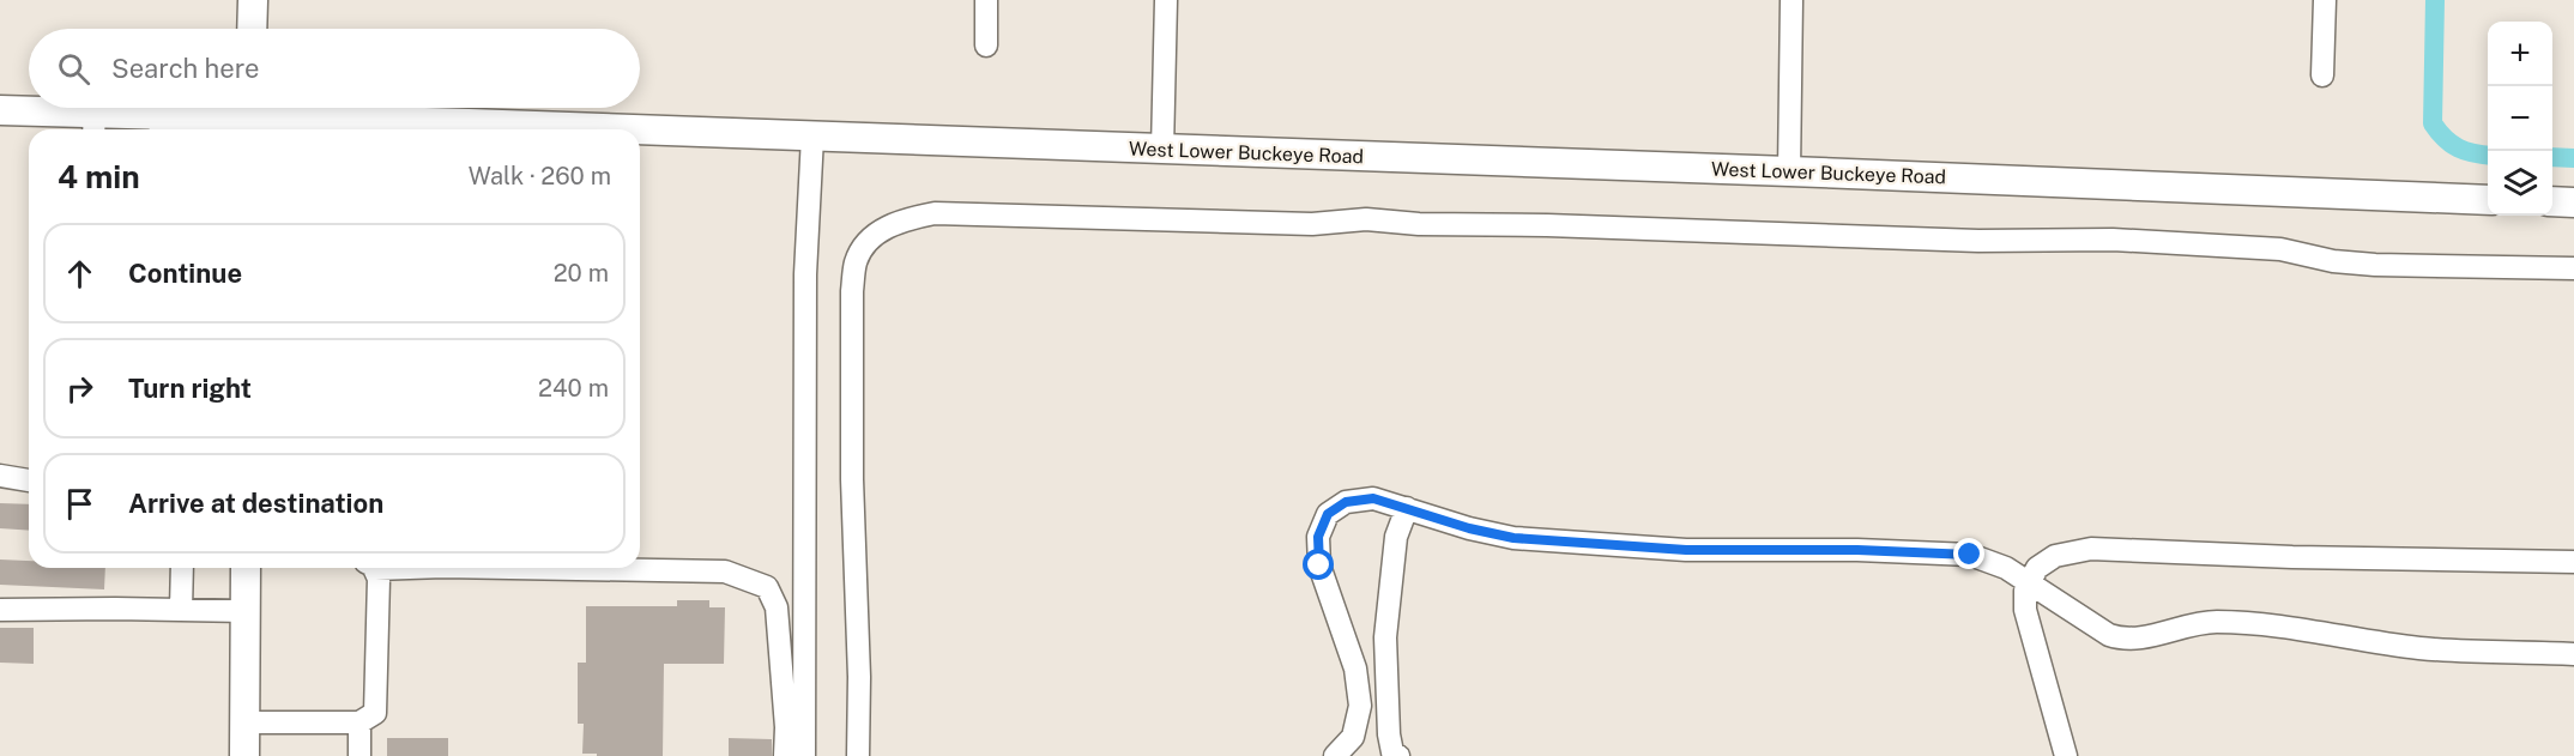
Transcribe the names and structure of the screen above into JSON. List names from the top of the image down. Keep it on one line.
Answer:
{"streets":{"main road":["West Lower Buckeye Road"]},"page":{"map_buttons":["+","−"],"search":"Search here","heading":["4 min","Walk · 260 m"],"list":[["Continue","20 m"],["Turn right","240 m"],"Arrive at destination"]}}
